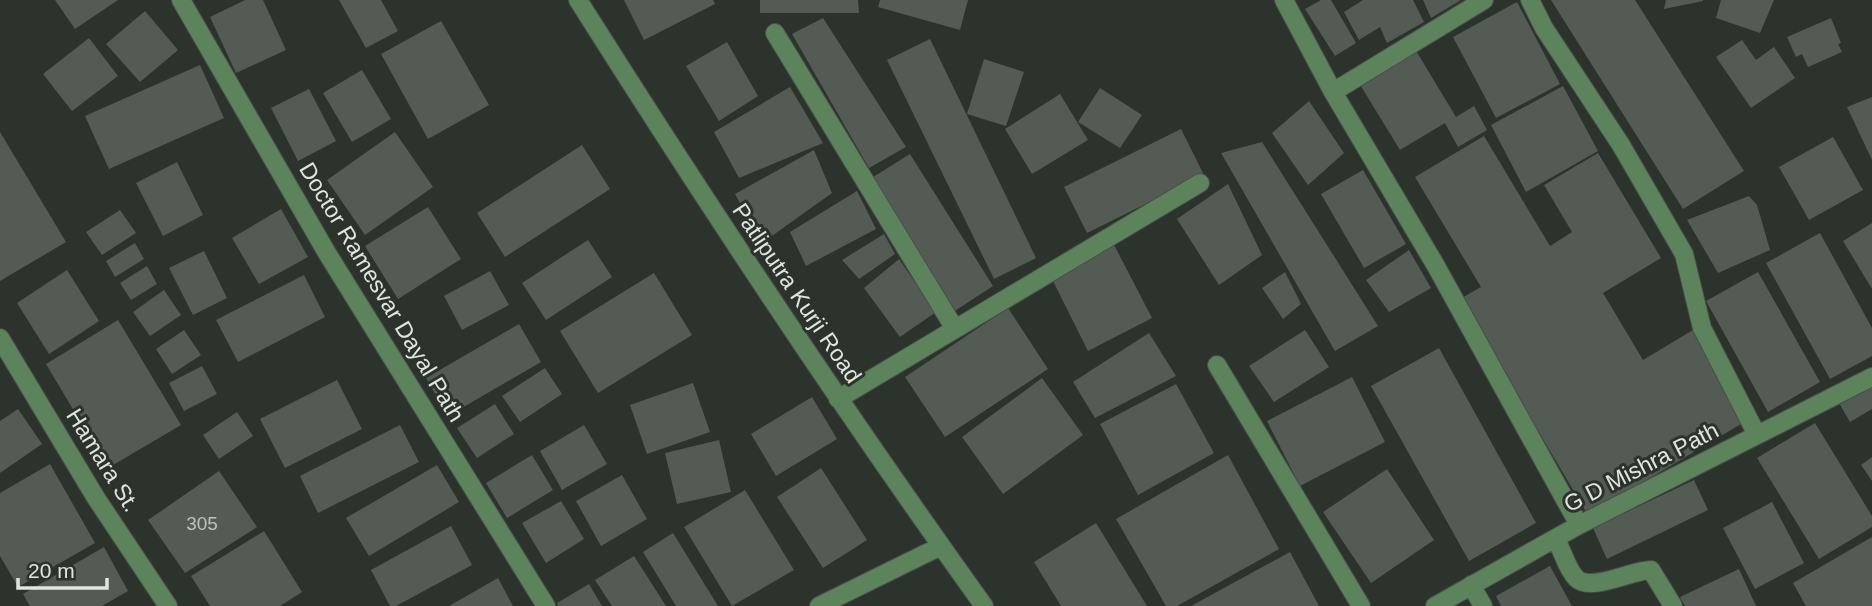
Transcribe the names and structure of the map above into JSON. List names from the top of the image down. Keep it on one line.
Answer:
{"streets":{"street":["Doctor Ramesvar Dayal Path","Patliputra Kurji Road","Hamara St.","G D Mishra Path"]},"house_numbers":["305"],"scale_bar":"20 m"}
